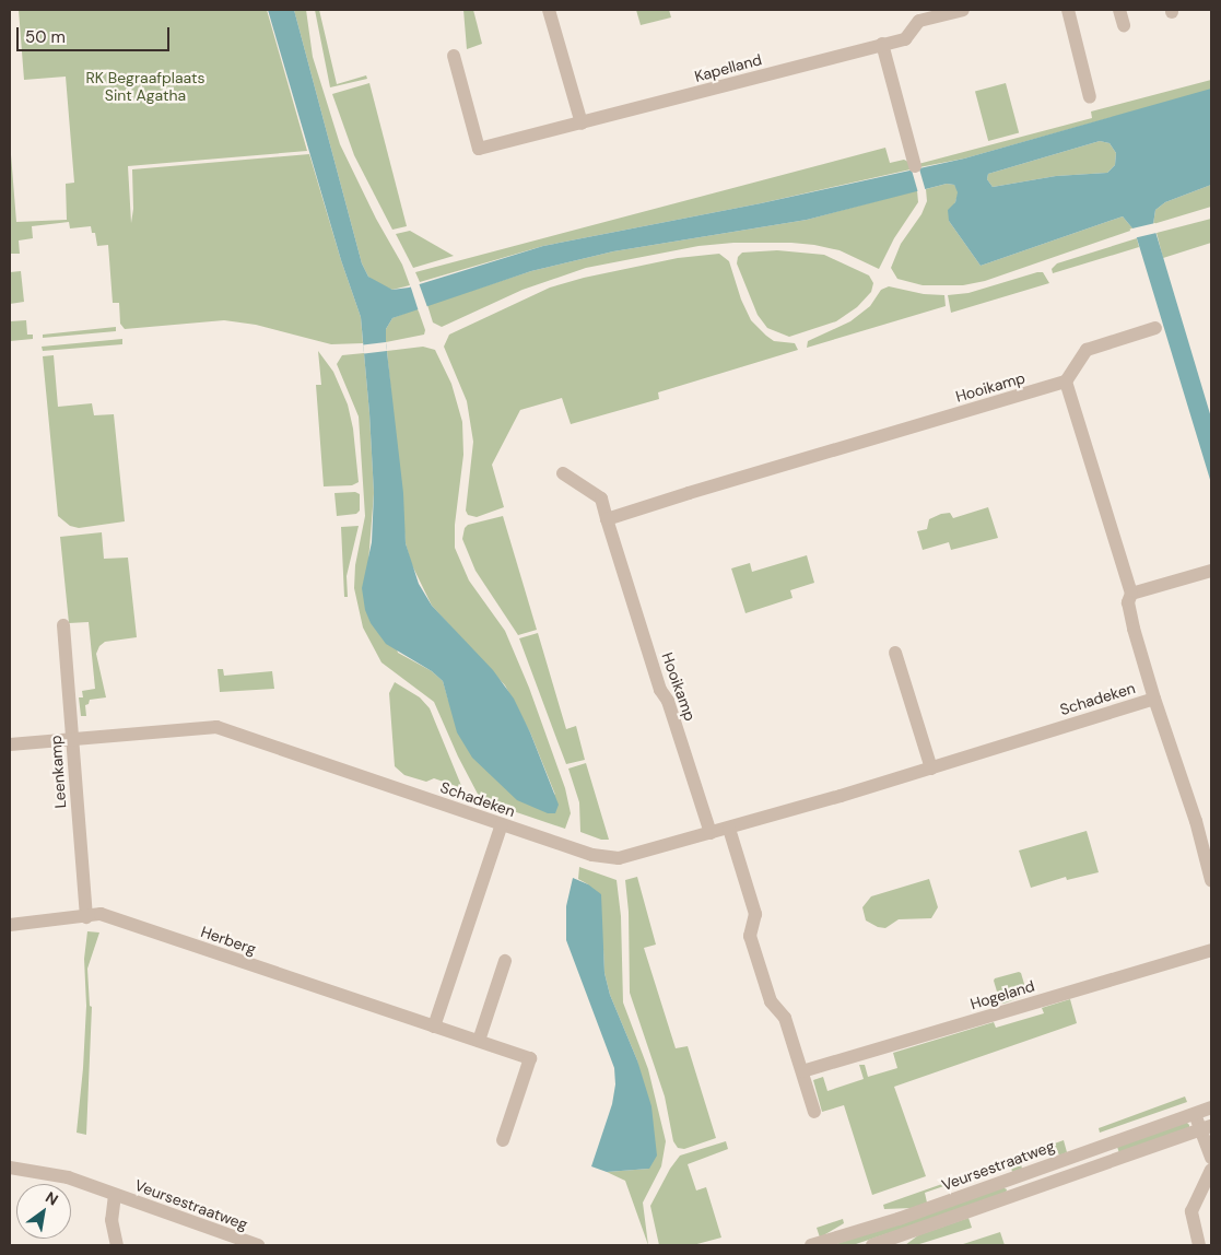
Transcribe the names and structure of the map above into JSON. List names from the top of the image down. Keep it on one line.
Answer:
{"streets":{"street":["Kapelland","Hooikamp","Schadeken","Leenkamp","Herberg","Hogeland","Veursestraatweg"]},"crossings":[["Hooikamp","Schadeken"],["Schadeken","Leenkamp"],["Leenkamp","Herberg"]],"parks":["RK Begraafplaats Sint Agatha"],"scale_bar":"50 m","north":"top right"}
